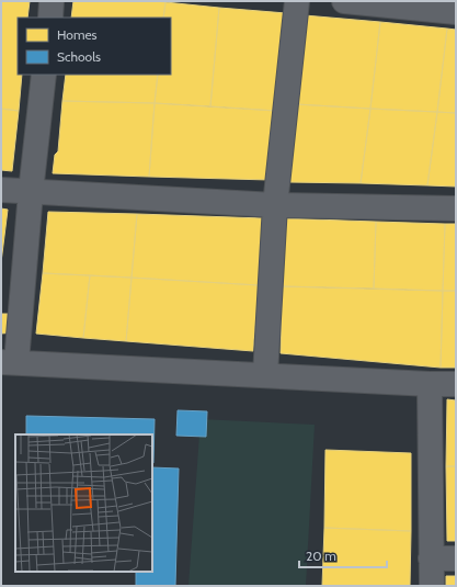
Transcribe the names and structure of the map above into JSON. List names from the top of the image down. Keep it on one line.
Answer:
{"legend":["Homes","Schools"],"scale_bar":"20 m"}
